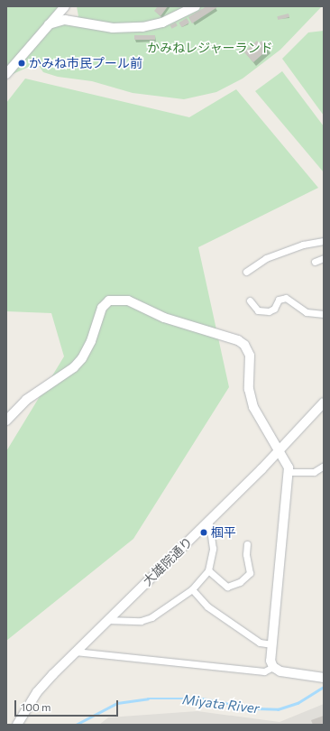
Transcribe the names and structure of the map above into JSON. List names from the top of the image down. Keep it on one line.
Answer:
{"streets":{"street":["大雄院通り"]},"water":["Miyata River"],"parks":["かみねレジャーランド"],"places":["かみね市民プール前","椢平"],"scale_bar":"100 m"}
